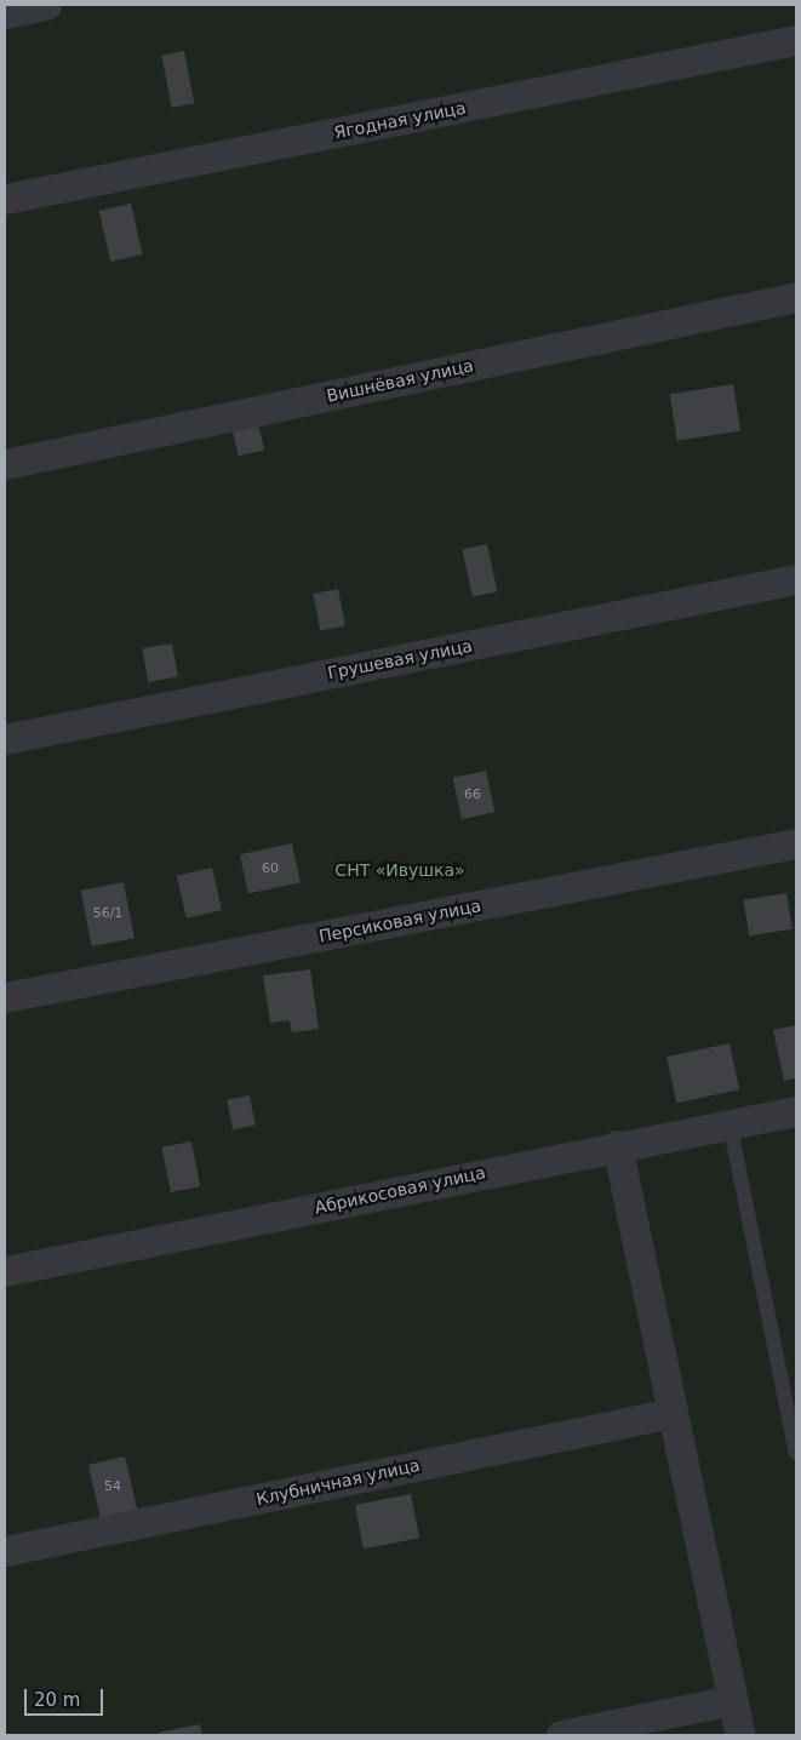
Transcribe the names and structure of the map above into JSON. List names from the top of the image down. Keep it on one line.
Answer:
{"streets":{"street":["Ягодная улица","Вишнёвая улица","Грушевая улица","Персиковая улица","Абрикосовая улица","Клубничная улица"]},"parks":["СНТ «Ивушка»"],"house_numbers":["66","60","56/1","54"],"scale_bar":"20 m"}
